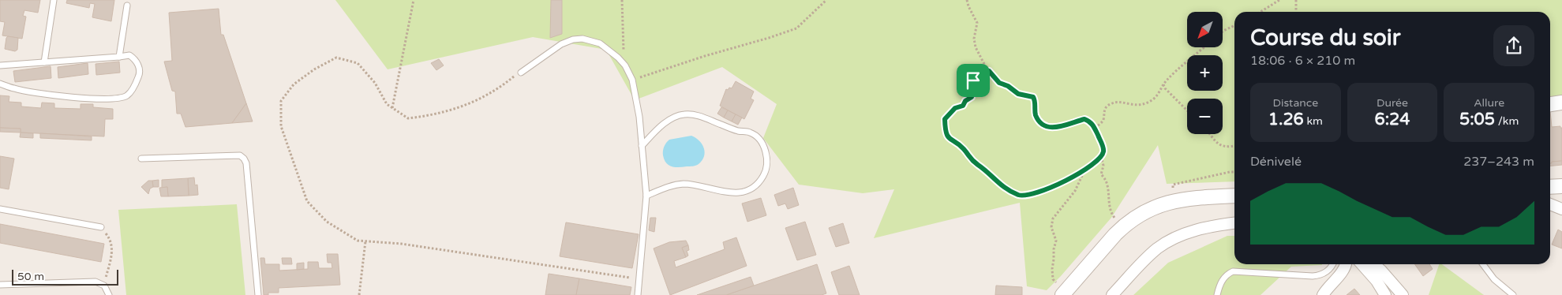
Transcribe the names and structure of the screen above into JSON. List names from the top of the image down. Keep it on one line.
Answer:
{"scale_bar":"50 m","north":"bottom left","page":{"map_buttons":["+","−"],"heading":["Course du soir","18:06 · 6 × 210 m"],"stats":[["Distance","1.26 km"],["Durée","6:24"],["Allure","5:05 /km"]],"chart":["Dénivelé","237–243 m"],"scale":"50 m"}}
